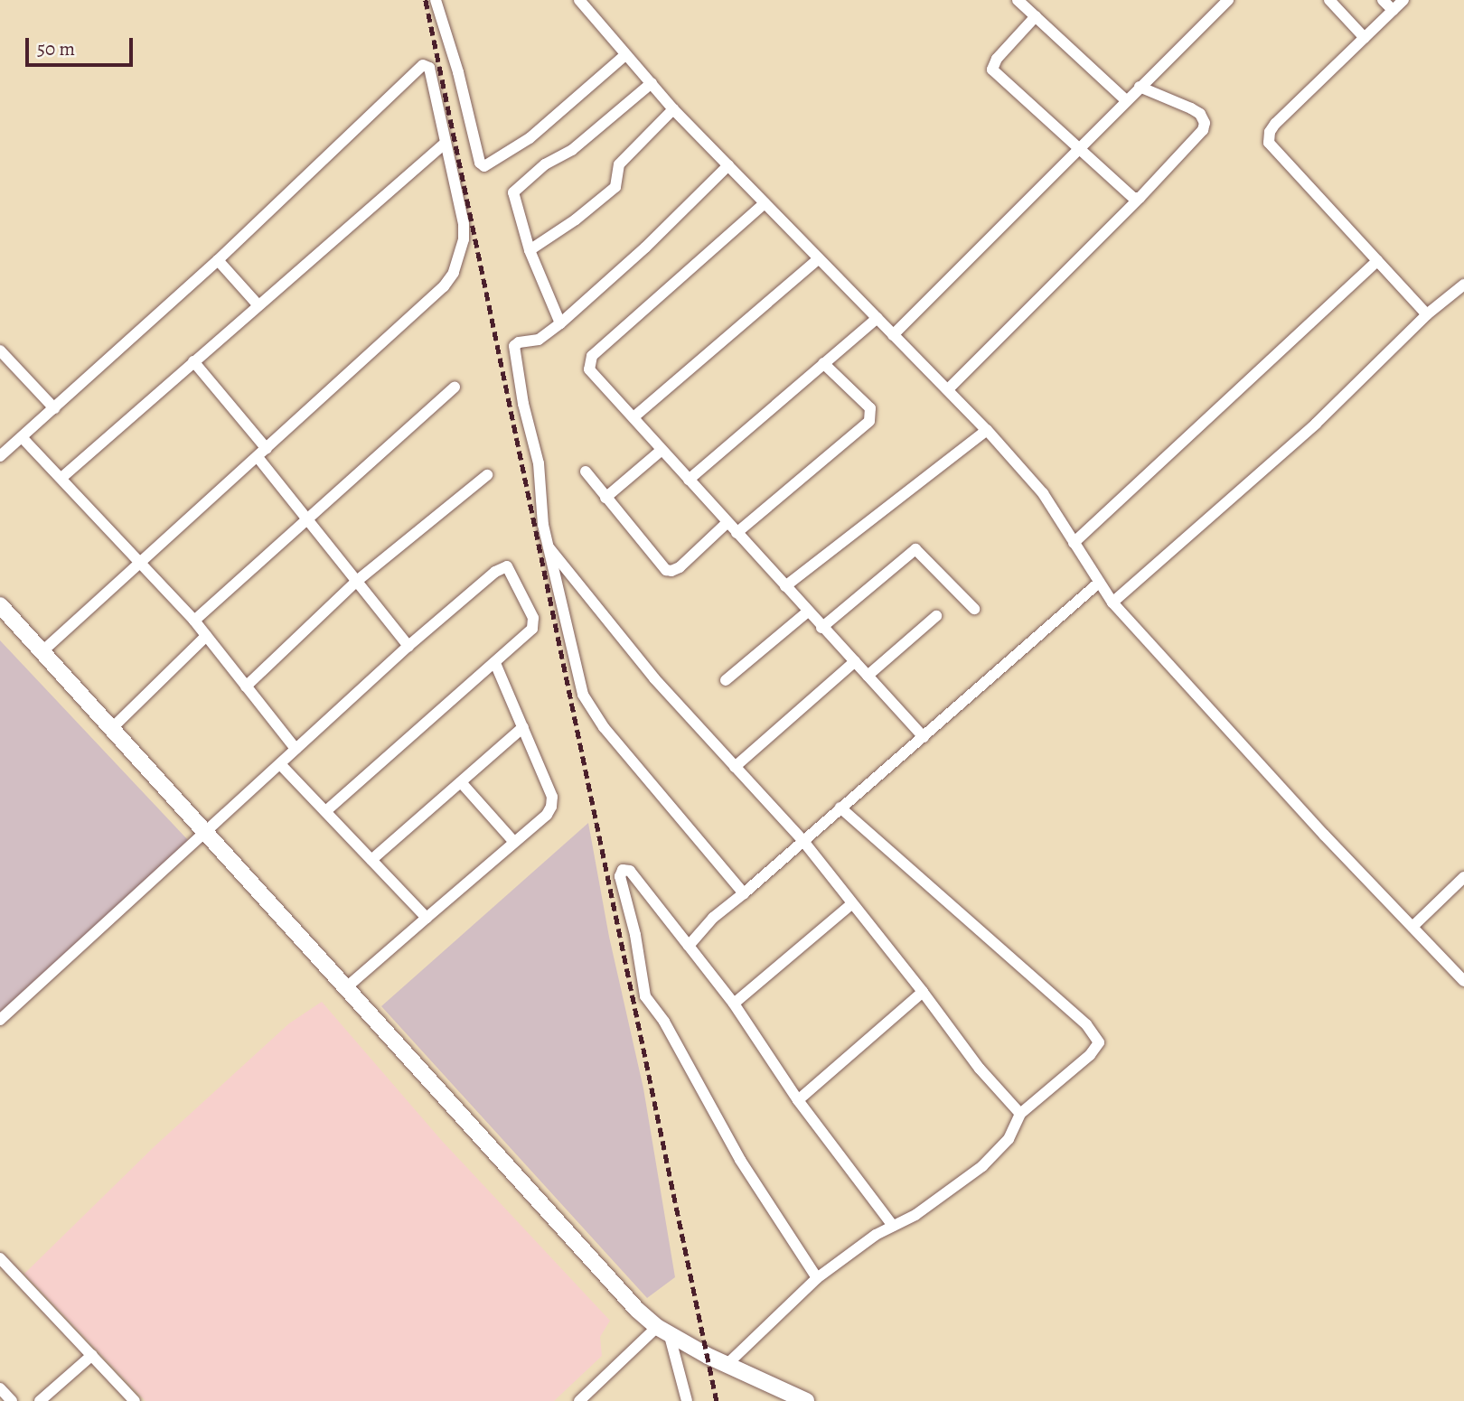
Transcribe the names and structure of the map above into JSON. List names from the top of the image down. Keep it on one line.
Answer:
{"scale_bar":"50 m"}
